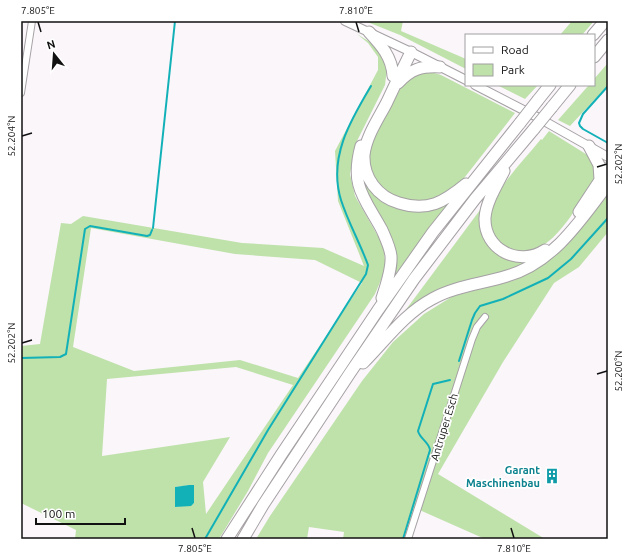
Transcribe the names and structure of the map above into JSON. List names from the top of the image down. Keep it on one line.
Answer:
{"streets":{"street":["Antruper Esch"]},"places":{"building":["Garant Maschinenbau"]},"legend":["Road","Park"],"scale_bar":"100 m","north":"top","coordinates":["7.805°E","7.810°E","52.204°N","52.202°N","52.200°N"]}
